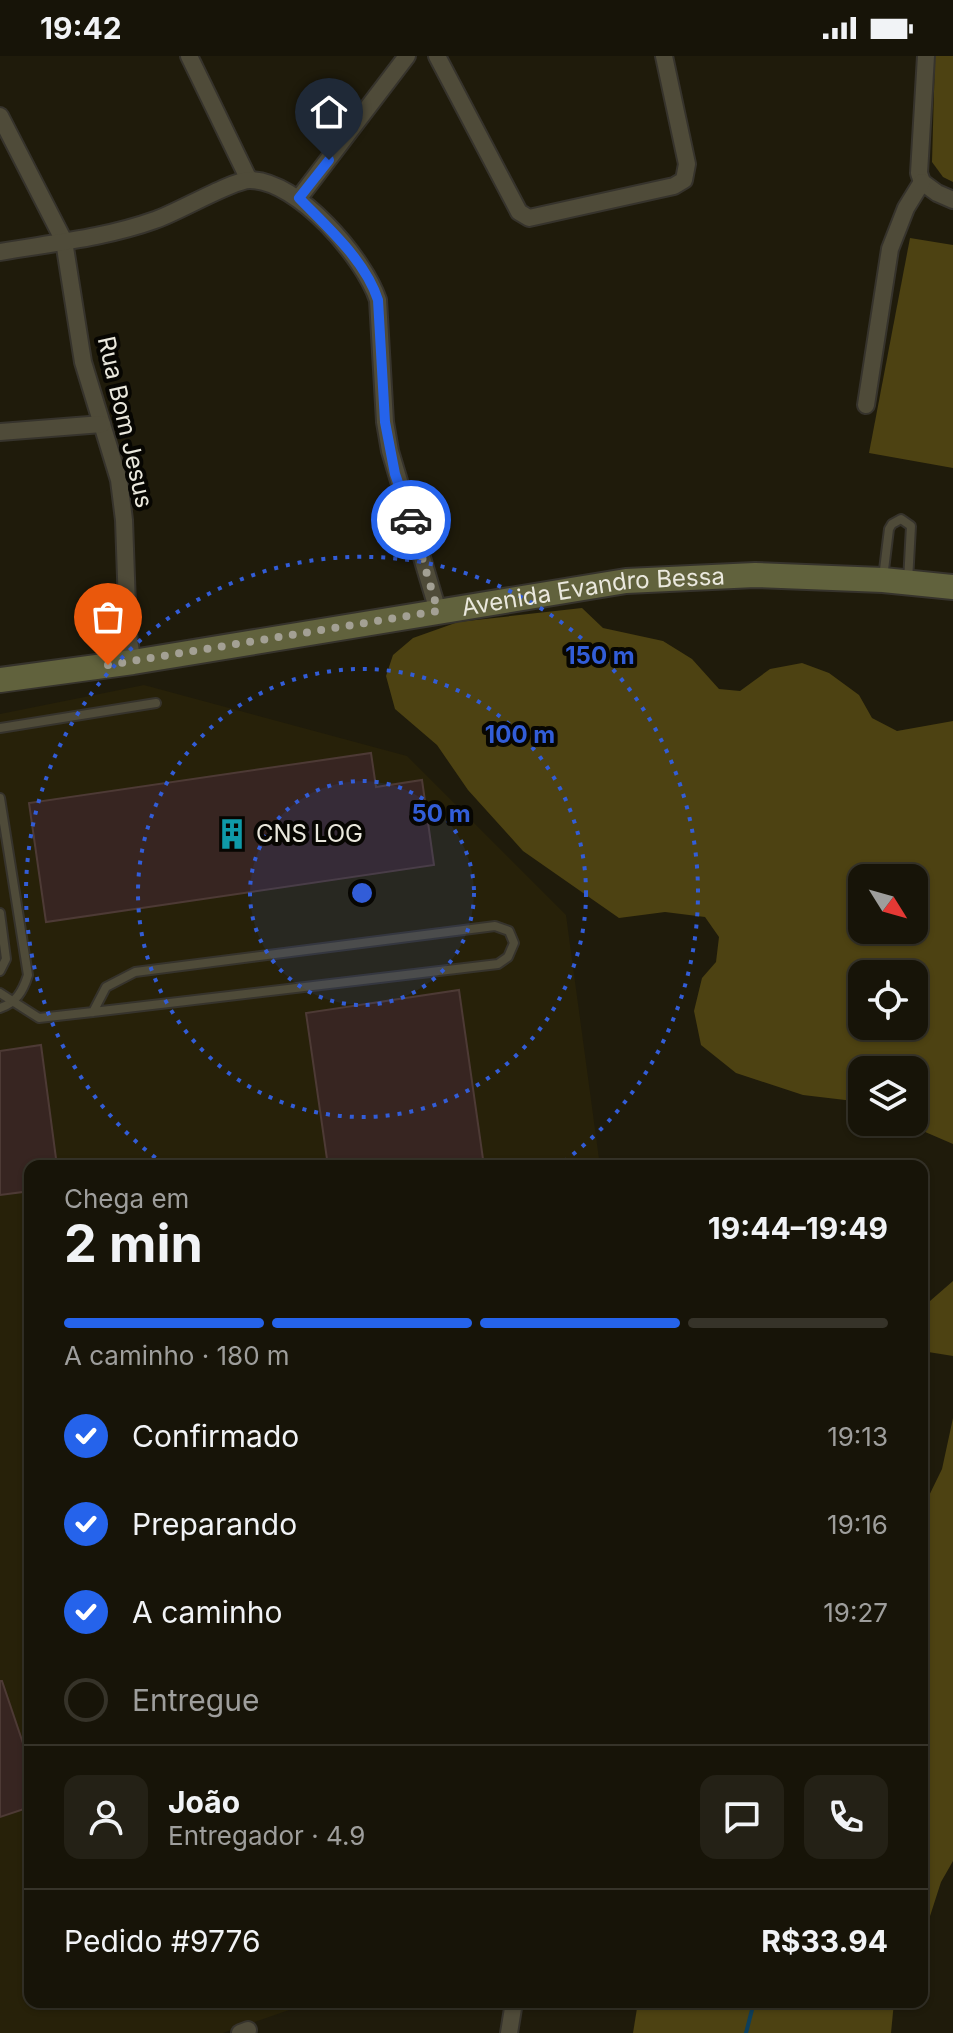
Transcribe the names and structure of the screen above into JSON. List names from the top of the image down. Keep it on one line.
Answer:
{"streets":{"main road":["Avenida Evandro Bessa"],"street":["Rua Bom Jesus"]},"crossings":[["Rua Bom Jesus","Avenida Evandro Bessa"]],"places":{"building":["CNS LOG"]},"north":"bottom right","page":{"status":"19:42","heading":["2 min","Chega em","19:44–19:49"],"panel":["João","Entregador · 4.9","Pedido #9776","R$33.94"],"bar":"A caminho · 180 m","list":[["Confirmado","19:13"],["Preparando","19:16"],["A caminho","19:27"],"Entregue"]},"rings":["150 m","100 m","50 m"]}
